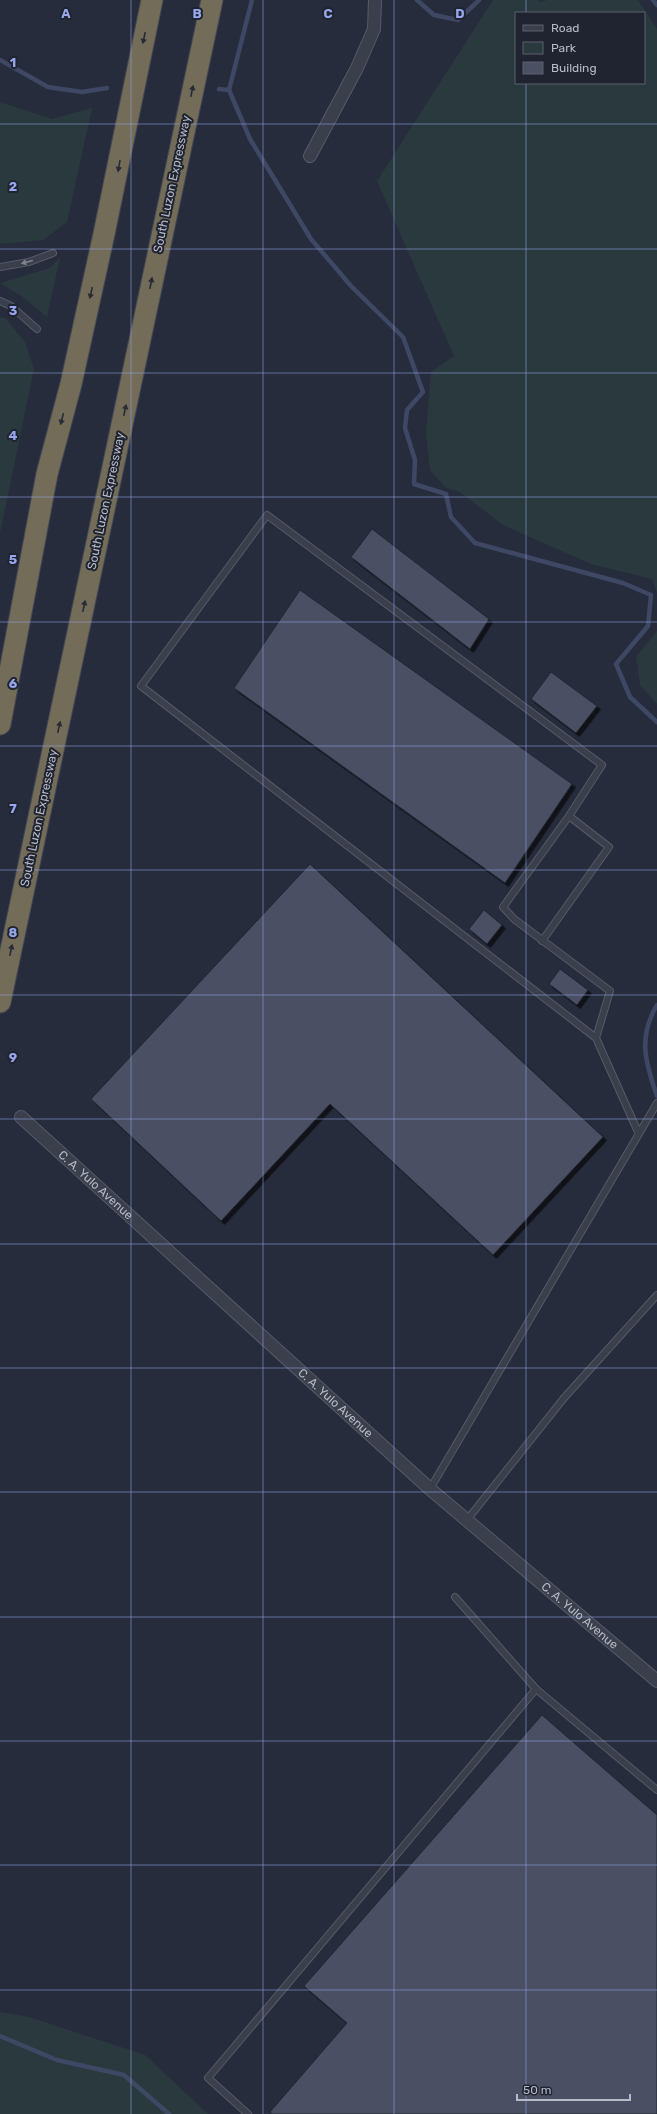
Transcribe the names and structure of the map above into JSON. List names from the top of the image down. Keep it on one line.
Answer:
{"streets":{"highway":["South Luzon Expressway"],"street":["C. A. Yulo Avenue"]},"legend":["Road","Park","Building"],"scale_bar":"50 m","grid":{"columns":["A","B","C","D"],"rows":["1","2","3","4","5","6","7","8","9"]}}
